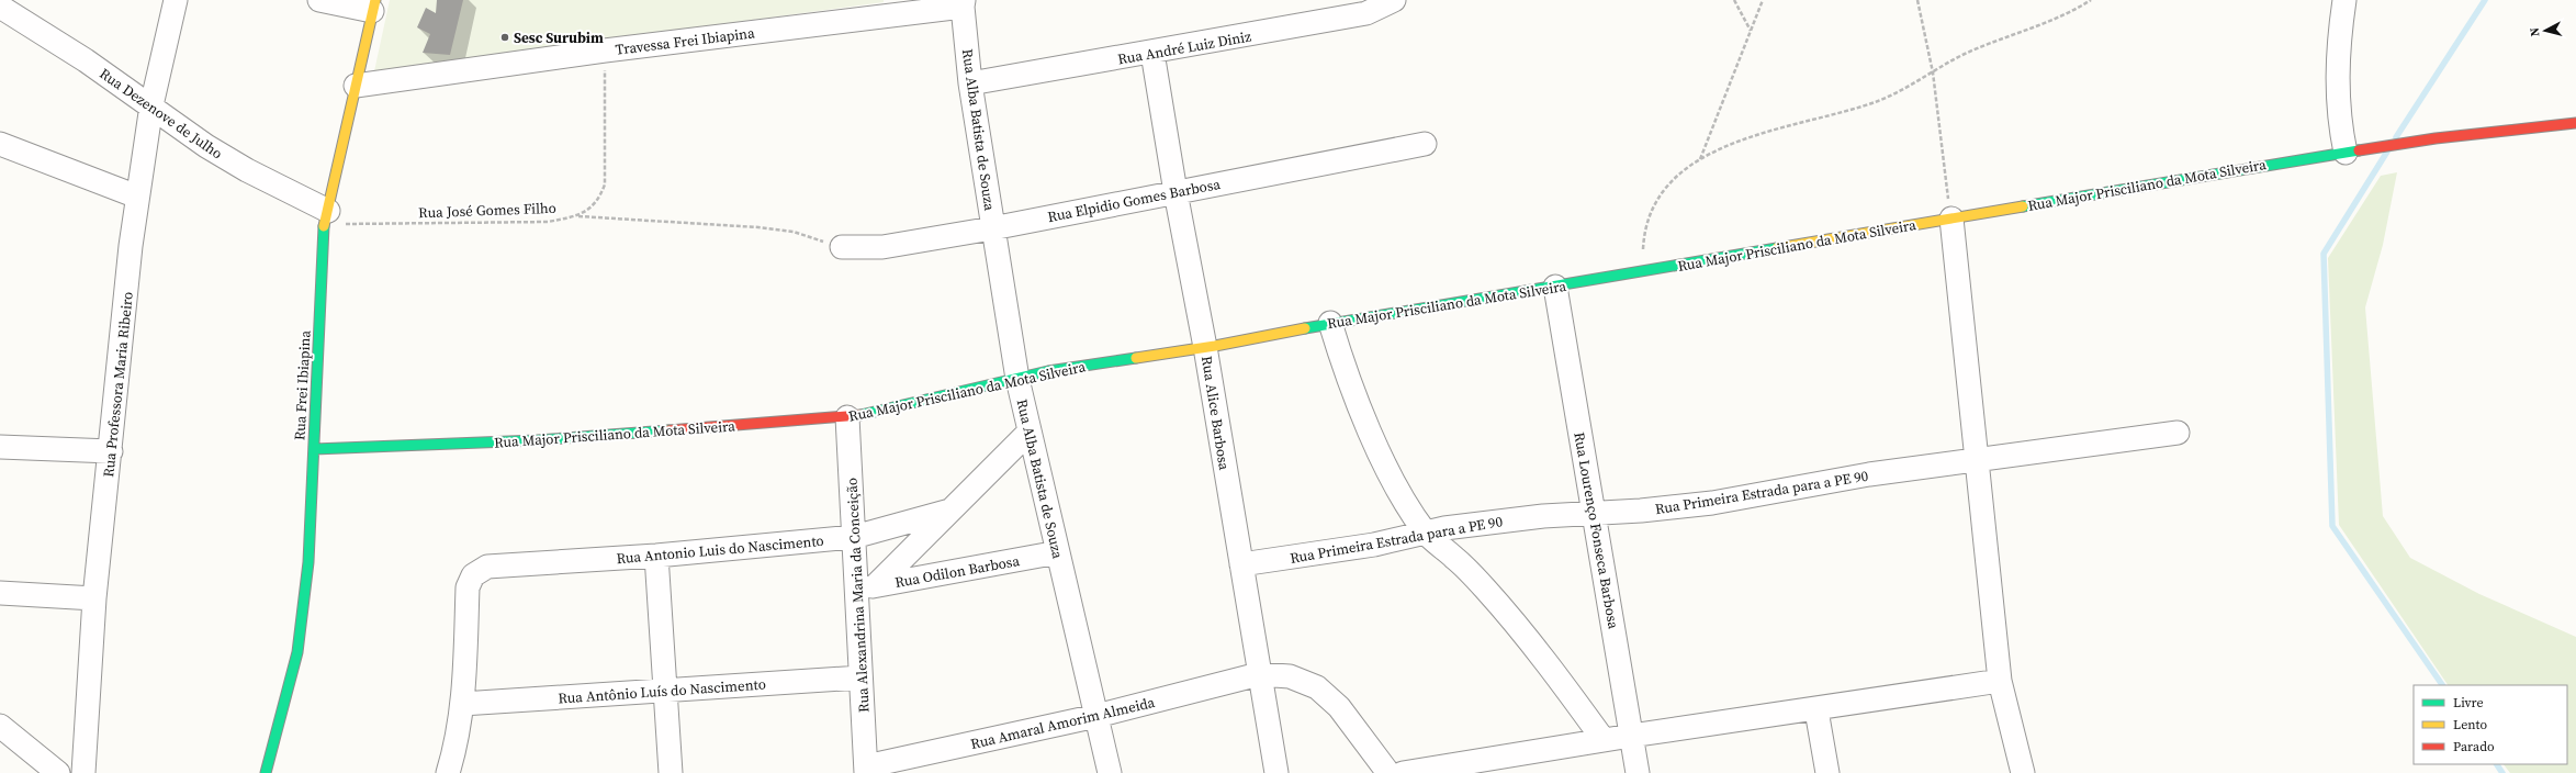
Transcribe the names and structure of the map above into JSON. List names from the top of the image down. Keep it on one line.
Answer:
{"streets":{"main road":["Rua Major Prisciliano da Mota Silveira","Rua Frei Ibiapina"],"street":["Travessa Frei Ibiapina","Rua André Luiz Diniz","Rua Dezenove de Julho","Rua Alba Batista de Souza","Rua Elpidio Gomes Barbosa","Rua Professora Maria Ribeiro","Rua Alice Barbosa","Rua Primeira Estrada para a PE 90","Rua Lourenço Fonseca Barbosa","Rua Antonio Luis do Nascimento","Rua Odilon Barbosa","Rua Alexandrina Maria da Conceição","Rua Antônio Luís do Nascimento","Rua Amaral Amorim Almeida"],"path":["Rua José Gomes Filho"]},"crossings":[["Travessa Frei Ibiapina","Rua Alba Batista de Souza"],["Travessa Frei Ibiapina","Rua José Gomes Filho"],["Travessa Frei Ibiapina","Rua Frei Ibiapina"],["Rua André Luiz Diniz","Rua Alba Batista de Souza"],["Rua André Luiz Diniz","Rua Alice Barbosa"],["Rua Dezenove de Julho","Rua José Gomes Filho"],["Rua Dezenove de Julho","Rua Professora Maria Ribeiro"],["Rua Dezenove de Julho","Rua Frei Ibiapina"],["Rua Alba Batista de Souza","Rua Major Prisciliano da Mota Silveira"],["Rua Alba Batista de Souza","Rua Elpidio Gomes Barbosa"],["Rua Alba Batista de Souza","Rua Odilon Barbosa"],["Rua Alba Batista de Souza","Rua Amaral Amorim Almeida"],["Rua Major Prisciliano da Mota Silveira","Rua Frei Ibiapina"],["Rua Major Prisciliano da Mota Silveira","Rua Alice Barbosa"],["Rua Major Prisciliano da Mota Silveira","Rua Lourenço Fonseca Barbosa"],["Rua Major Prisciliano da Mota Silveira","Rua Alexandrina Maria da Conceição"],["Rua Elpidio Gomes Barbosa","Rua Alice Barbosa"],["Rua José Gomes Filho","Rua Frei Ibiapina"],["Rua Alice Barbosa","Rua Primeira Estrada para a PE 90"],["Rua Alice Barbosa","Rua Amaral Amorim Almeida"],["Rua Primeira Estrada para a PE 90","Rua Lourenço Fonseca Barbosa"],["Rua Antonio Luis do Nascimento","Rua Alexandrina Maria da Conceição"],["Rua Antonio Luis do Nascimento","Rua Antônio Luís do Nascimento"],["Rua Odilon Barbosa","Rua Alexandrina Maria da Conceição"],["Rua Alexandrina Maria da Conceição","Rua Antônio Luís do Nascimento"],["Rua Alexandrina Maria da Conceição","Rua Amaral Amorim Almeida"]],"places":["Sesc Surubim"],"legend":["Livre","Lento","Parado"],"north":"left"}
